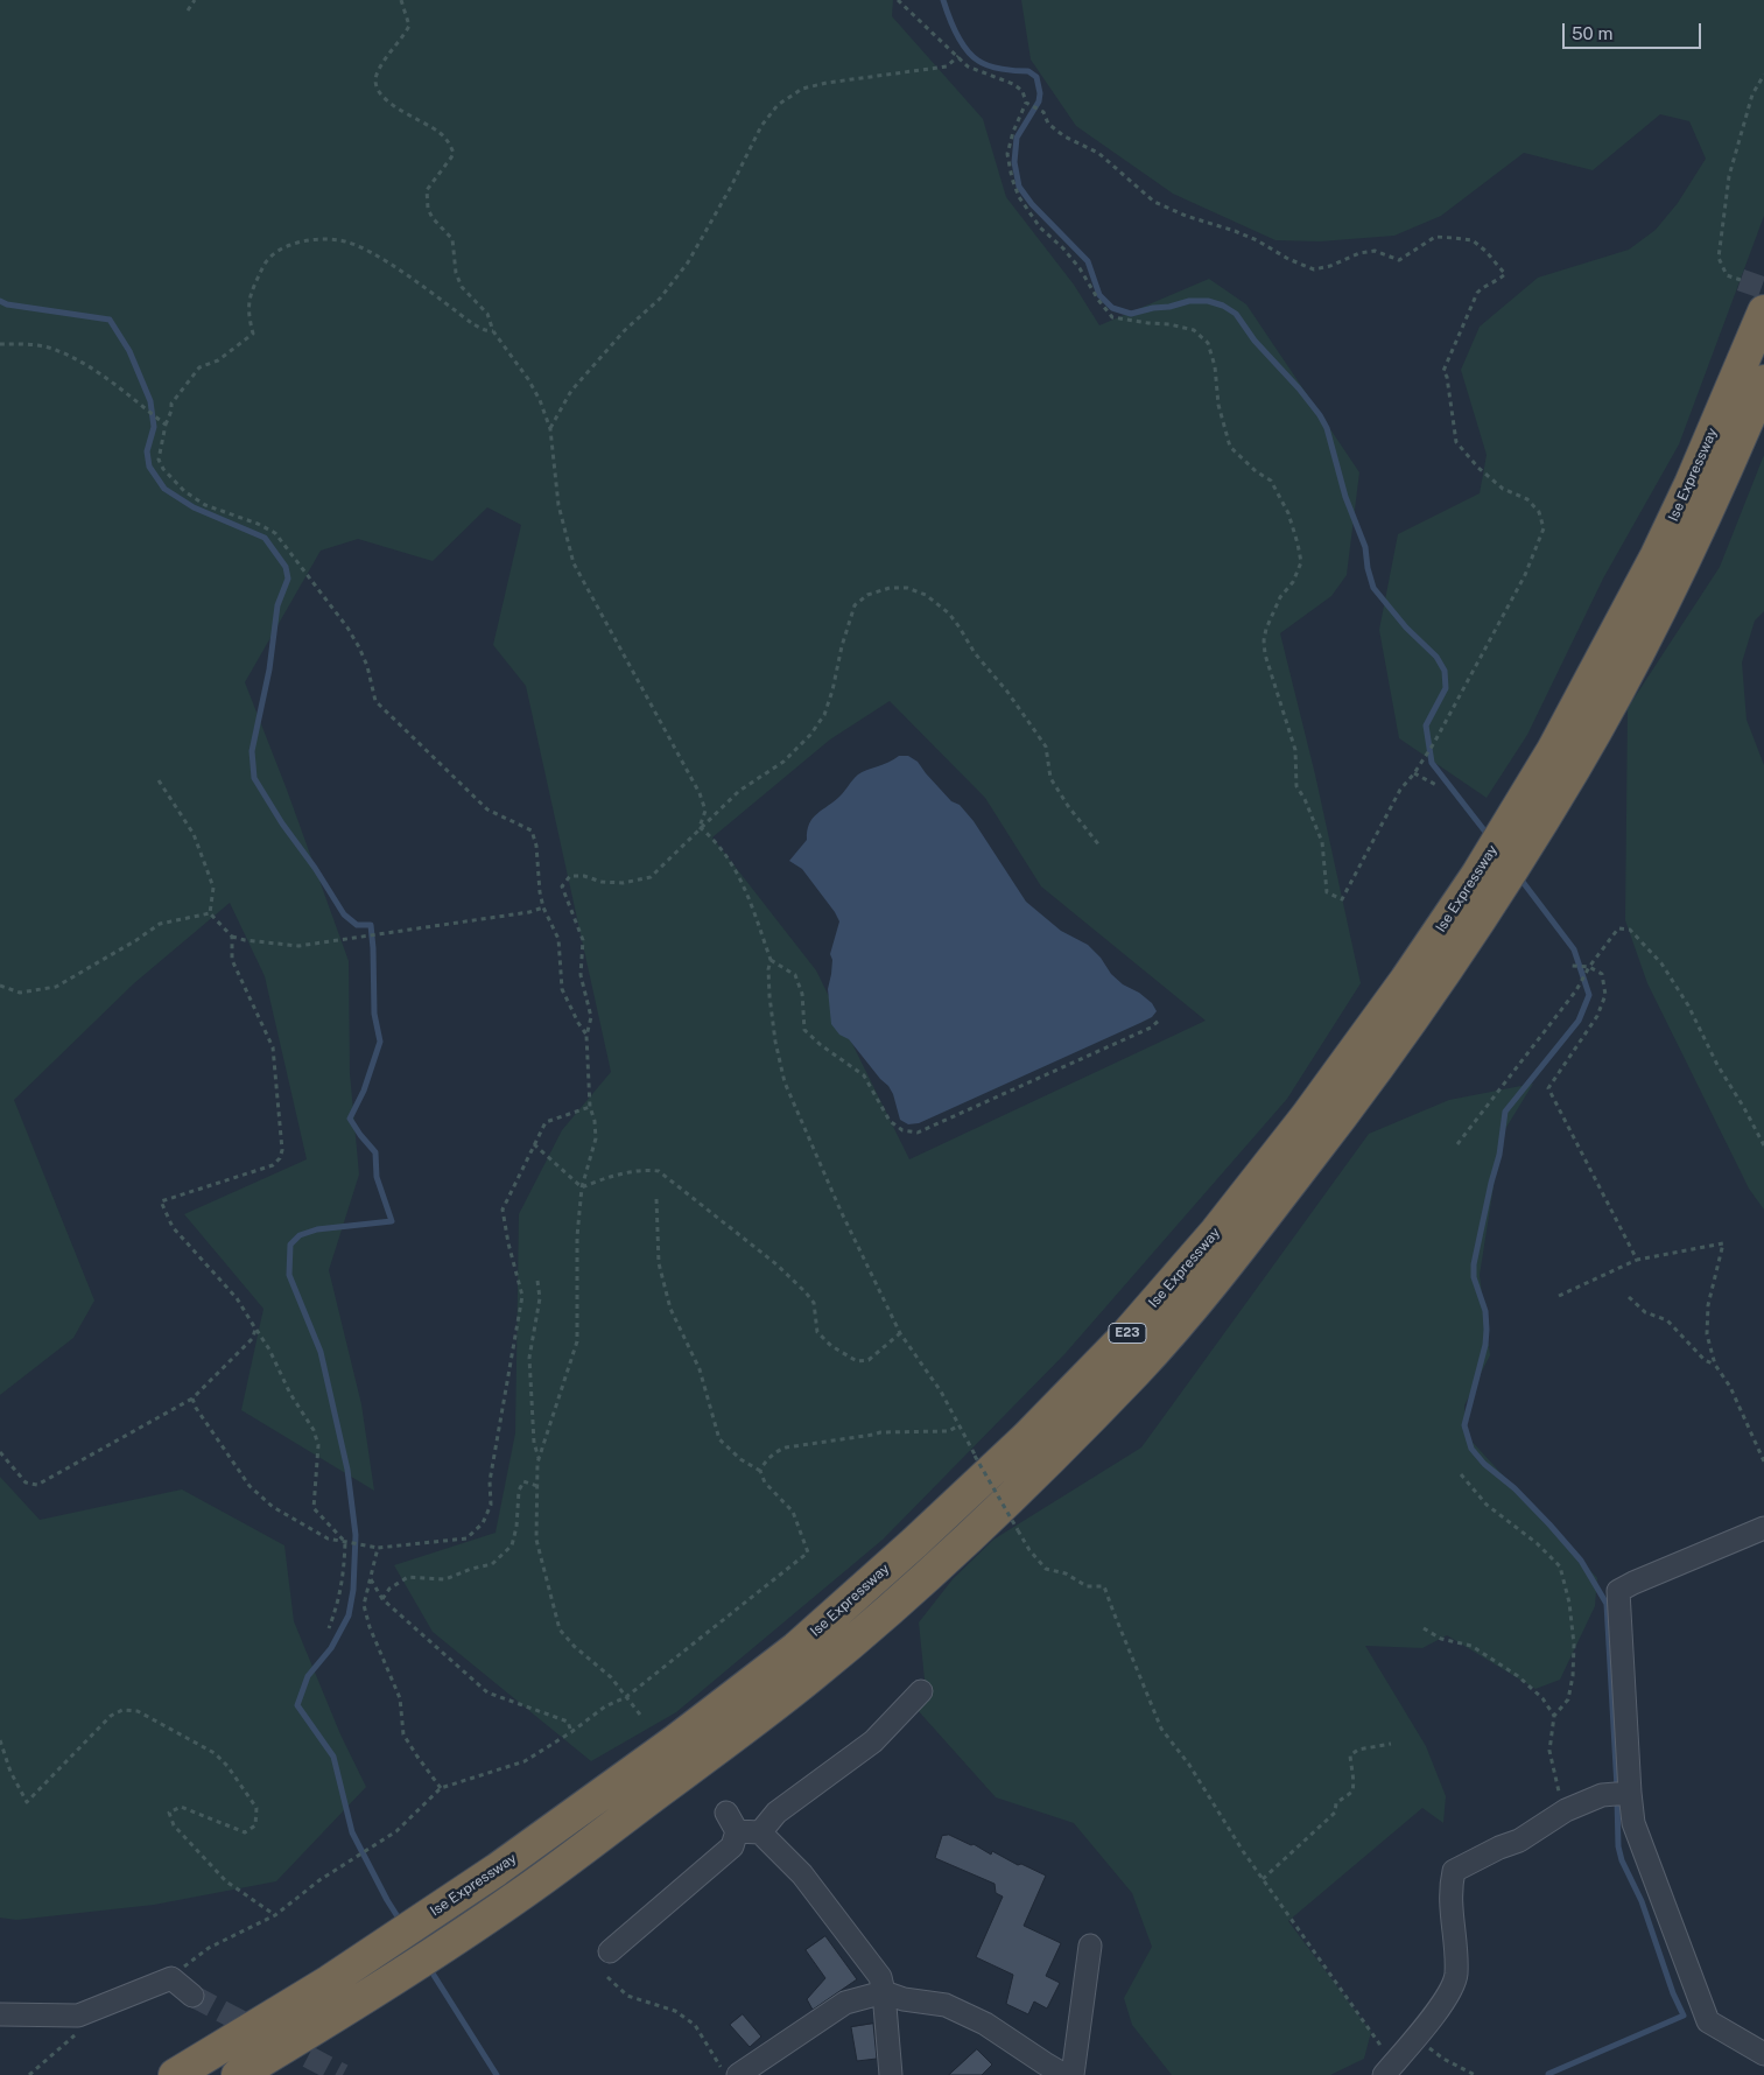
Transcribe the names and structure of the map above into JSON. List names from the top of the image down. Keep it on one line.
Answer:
{"streets":{"highway":["Ise Expressway","E23"]},"scale_bar":"50 m"}
